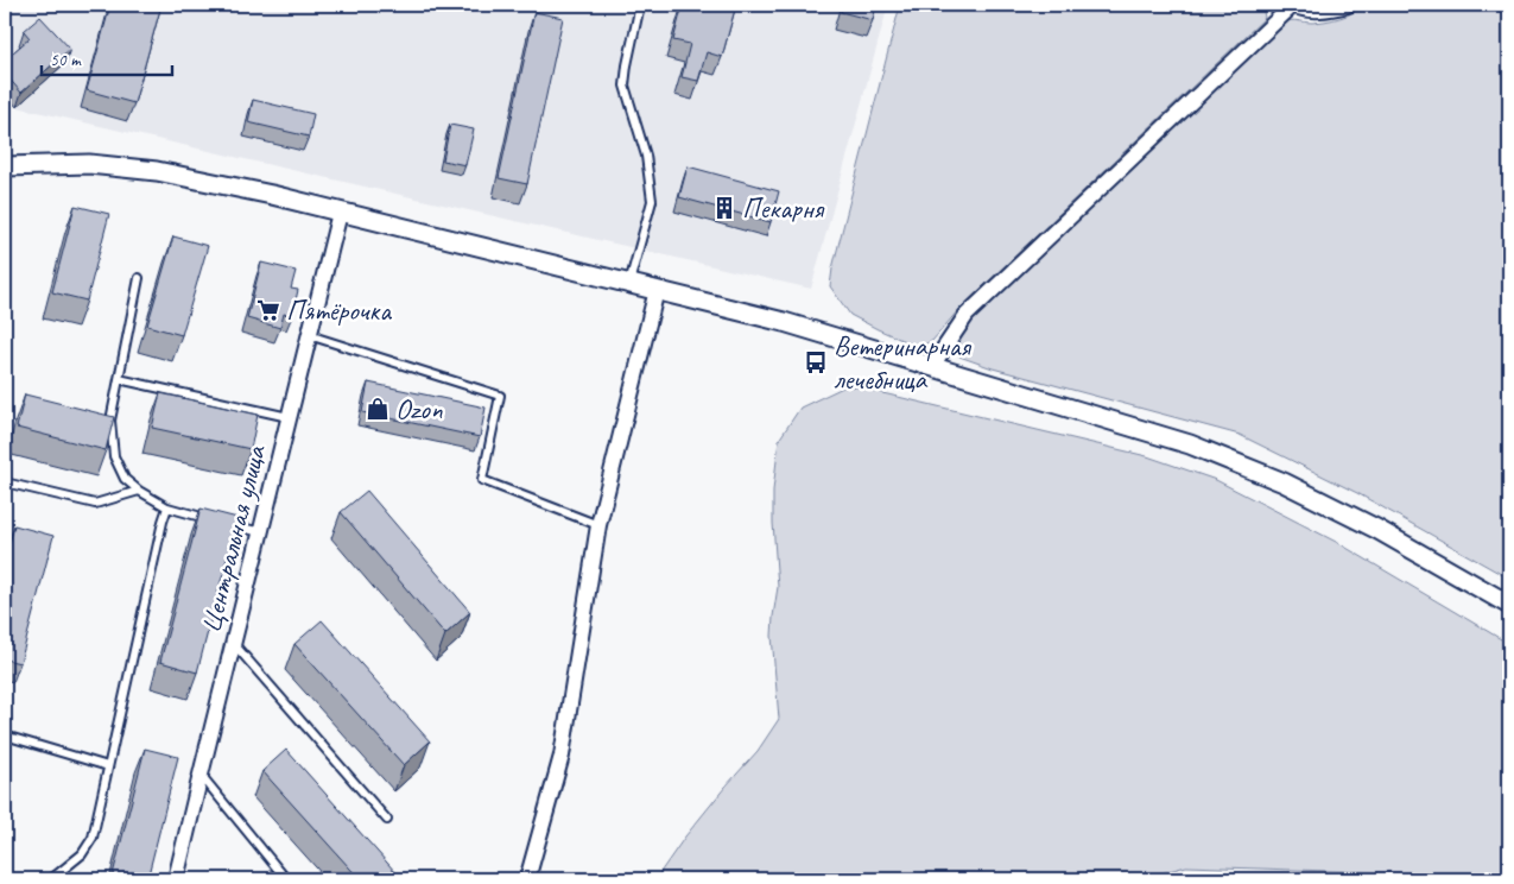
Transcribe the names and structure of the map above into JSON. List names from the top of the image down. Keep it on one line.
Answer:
{"streets":{"street":["Центральная улица"]},"places":{"building":["Пекарня"],"supermarket":["Пятёрочка"],"bus stop":["Ветеринарная лечебница"],"shop":["Ozon"]},"scale_bar":"50 m"}
